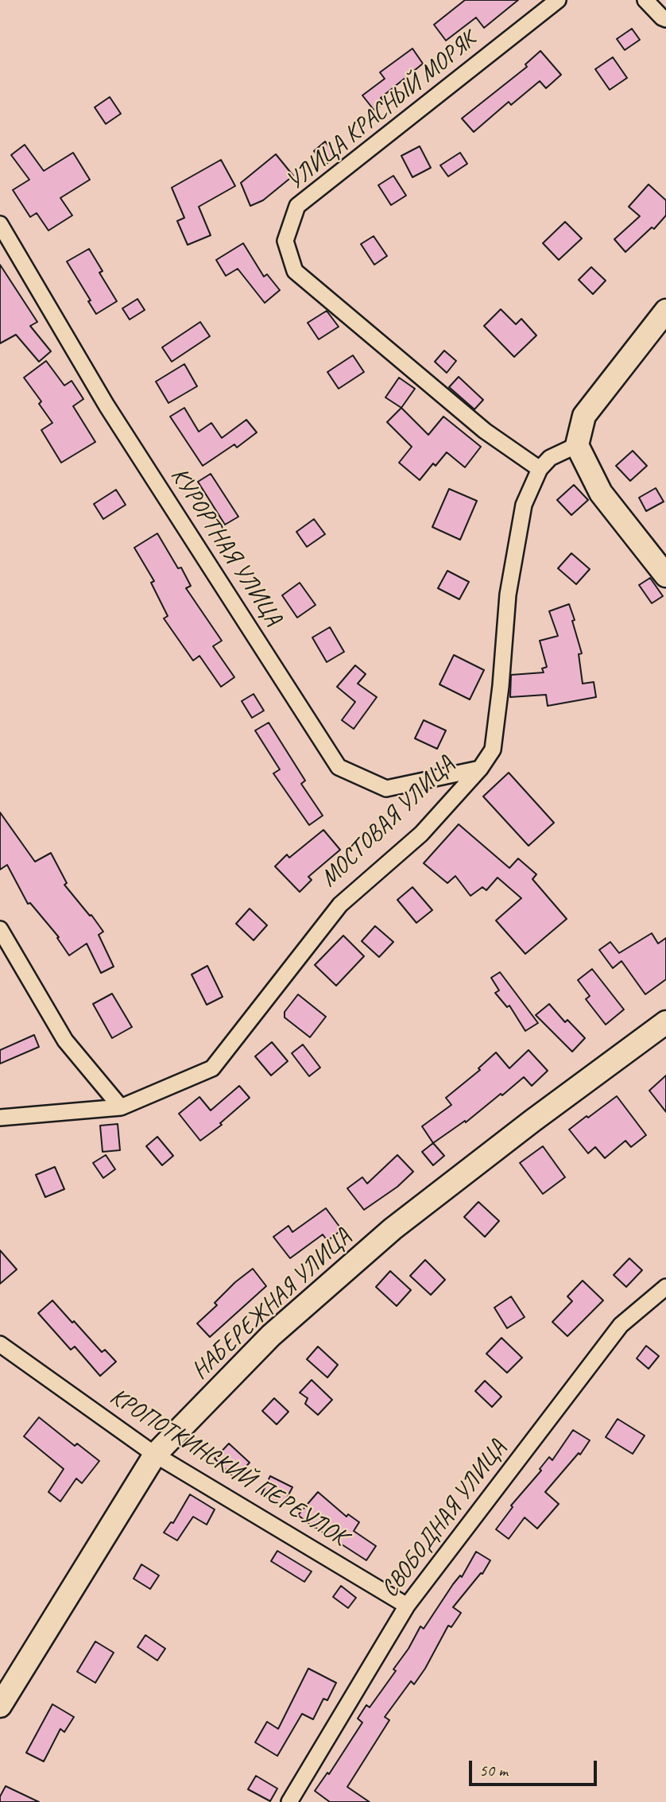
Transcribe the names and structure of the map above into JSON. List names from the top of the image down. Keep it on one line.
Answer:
{"streets":{"street":["УЛИЦА КРАСНЫЙ МОРЯК","КУРОРТНАЯ УЛИЦА","МОСТОВАЯ УЛИЦА","НАБЕРЕЖНАЯ УЛИЦА","КРОПОТКИНСКИЙ ПЕРЕУЛОК","СВОБОДНАЯ УЛИЦА"]},"crossings":[["УЛИЦА КРАСНЫЙ МОРЯК","МОСТОВАЯ УЛИЦА"],["КУРОРТНАЯ УЛИЦА","МОСТОВАЯ УЛИЦА"],["НАБЕРЕЖНАЯ УЛИЦА","КРОПОТКИНСКИЙ ПЕРЕУЛОК"],["КРОПОТКИНСКИЙ ПЕРЕУЛОК","СВОБОДНАЯ УЛИЦА"]],"scale_bar":"50 m"}
